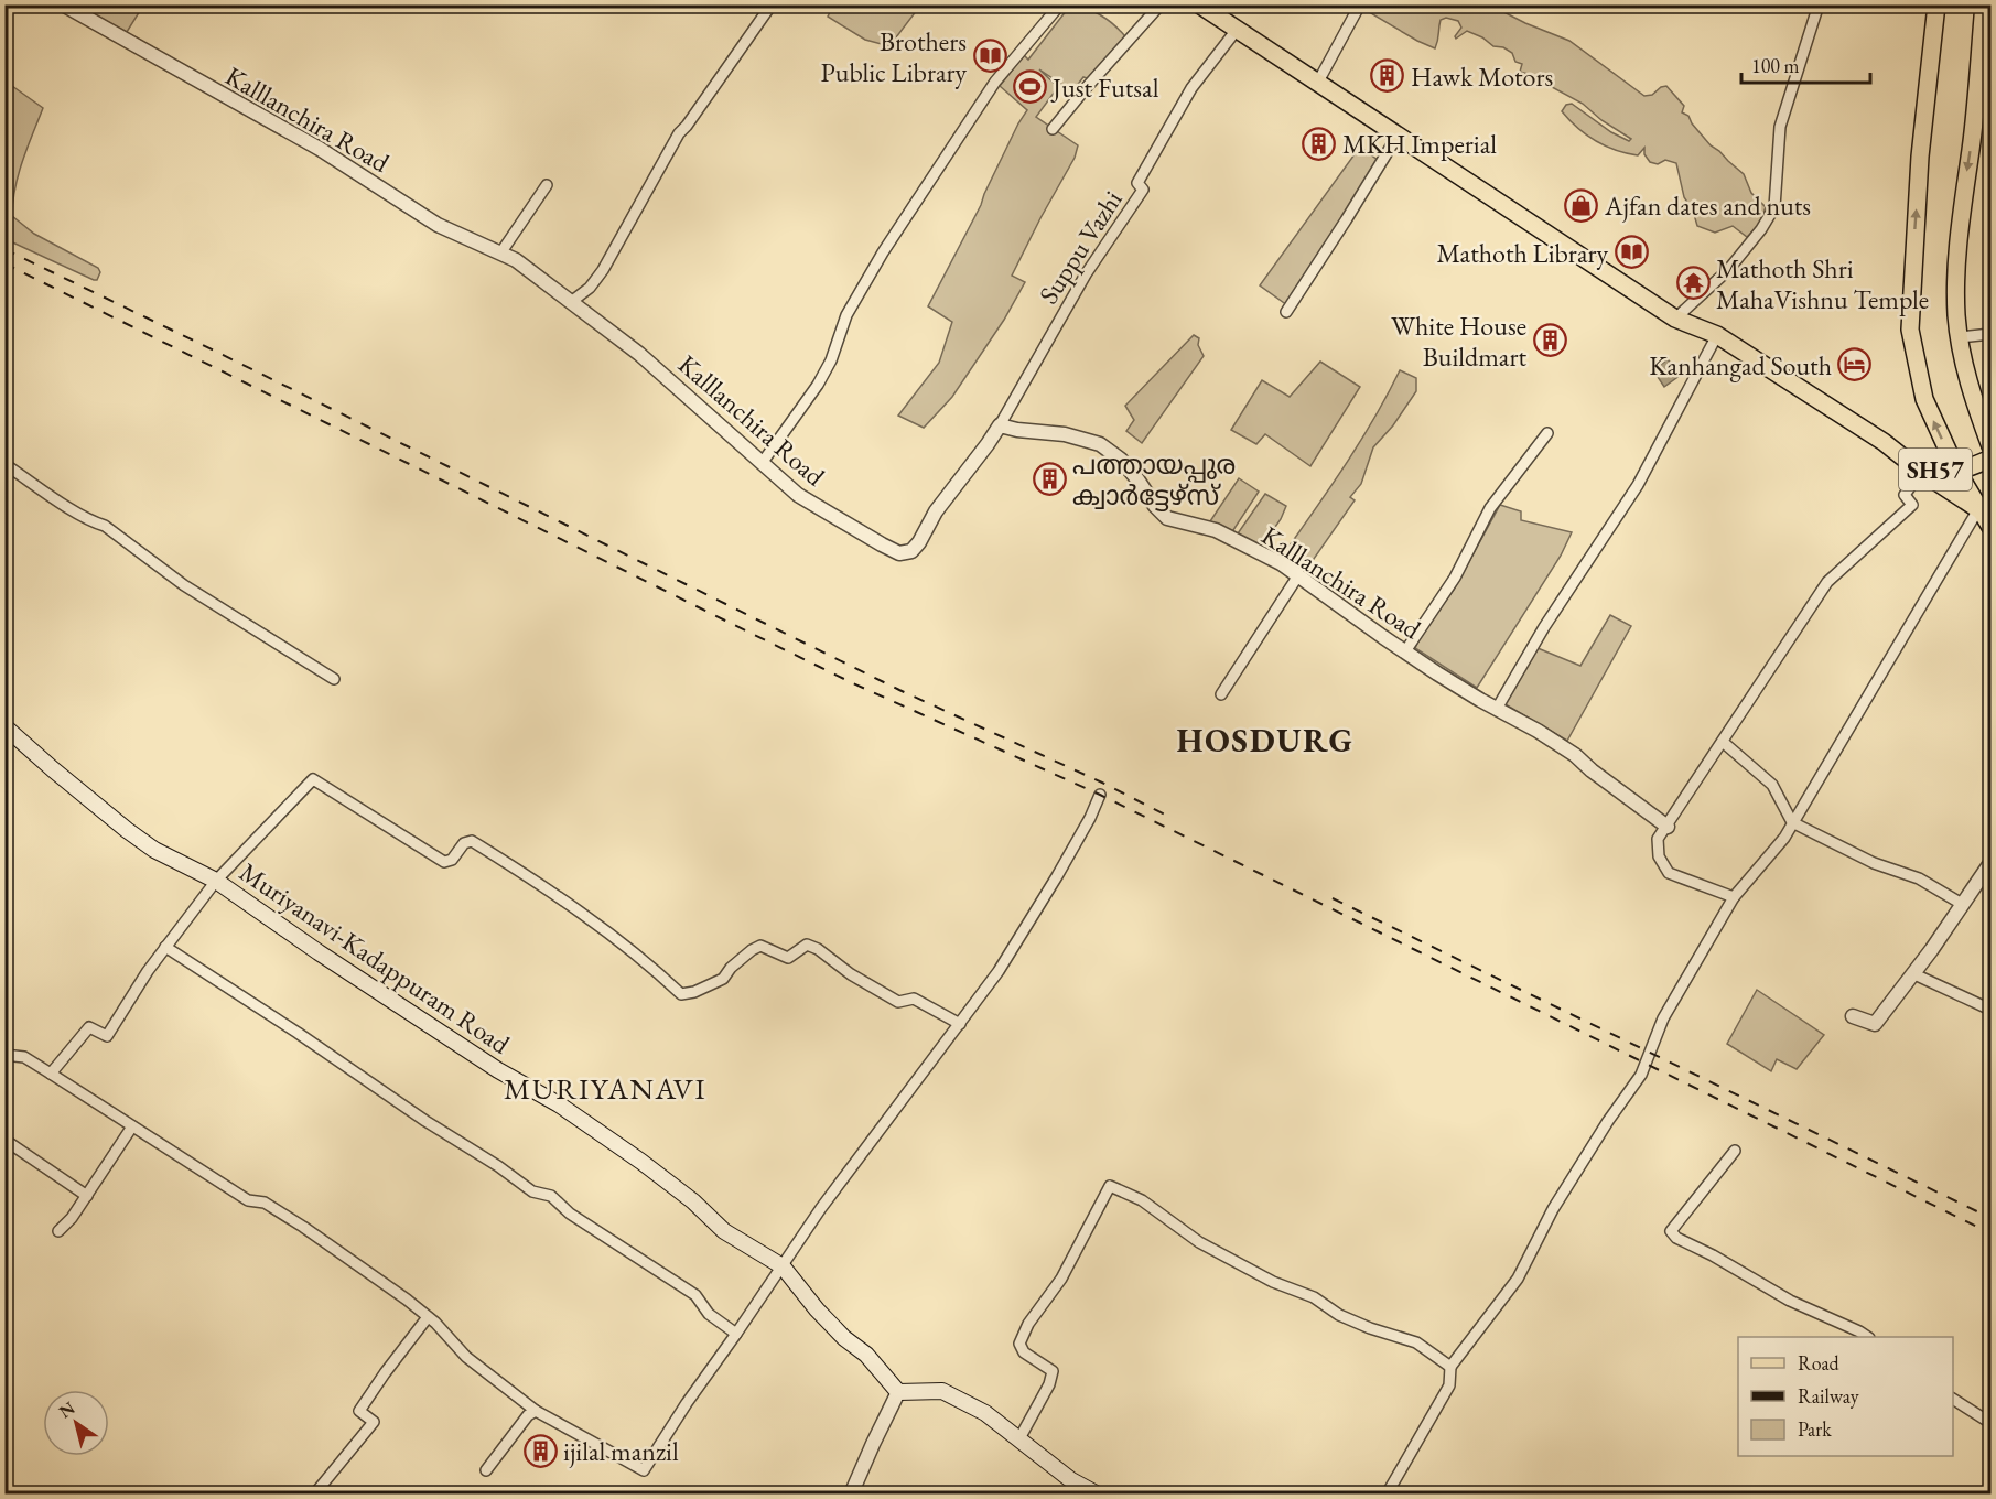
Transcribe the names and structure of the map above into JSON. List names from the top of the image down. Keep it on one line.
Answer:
{"streets":{"main road":["SH57","Muriyanavi-Kadappuram Road"],"street":["Kalllanchira Road","Suppu Vazhi"]},"crossings":[["Kalllanchira Road","Suppu Vazhi"],["Suppu Vazhi","SH57"]],"districts":["HOSDURG","MURIYANAVI"],"places":{"library":["Brothers Public Library","Mathoth Library"],"building":["Hawk Motors","MKH Imperial","White House Buildmart","പത്തായപ്പുര ക്വാർട്ടേഴ്സ്","ijilal manzil"],"sports":["Just Futsal"],"shop":["Ajfan dates and nuts"],"temple":["Mathoth Shri MahaVishnu Temple"],"hotel":["Kanhangad South"]},"legend":["Road","Railway","Park"],"scale_bar":"100 m","north":"top left"}
